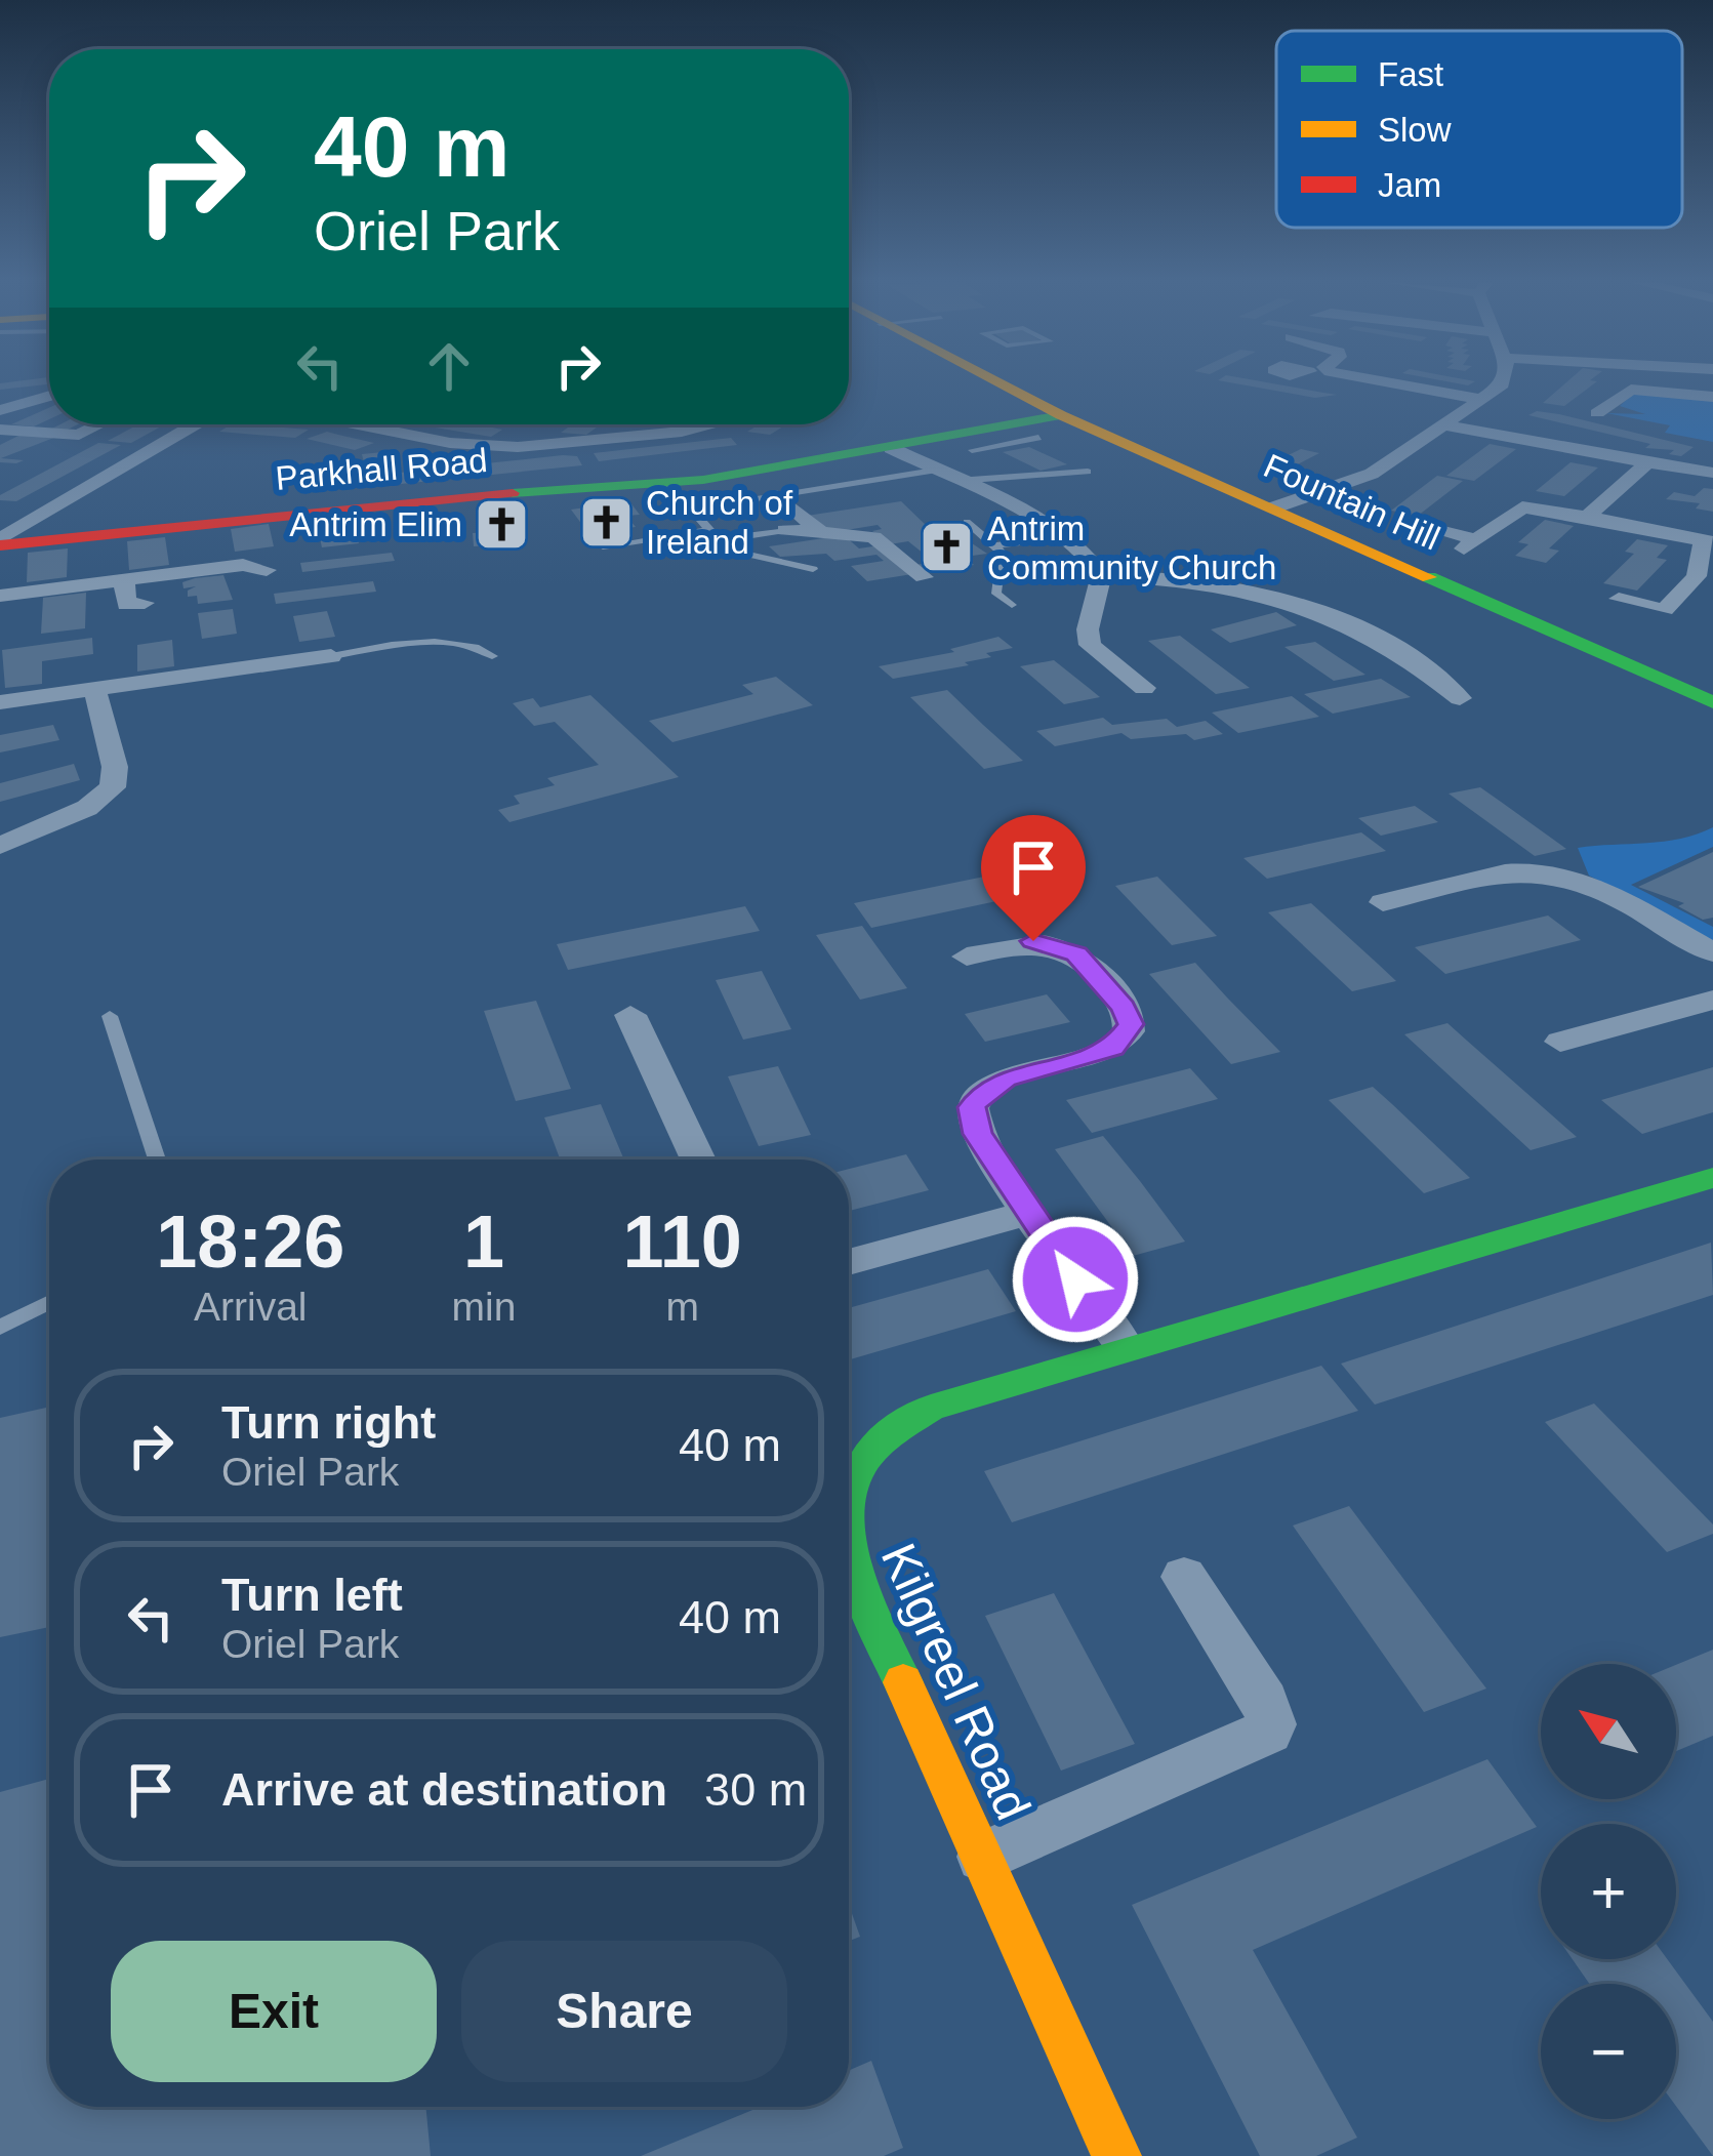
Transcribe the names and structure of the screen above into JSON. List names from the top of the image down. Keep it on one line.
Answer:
{"streets":{"street":["Parkhall Road","Fountain Hill","Kilgreel Road"]},"crossings":[["Parkhall Road","Fountain Hill"]],"places":{"church":["Church of Ireland","Antrim Elim","Antrim Community Church"]},"legend":["Fast","Slow","Jam"],"north":"top left","page":{"turn":["40 m","Oriel Park"],"eta":["18:26","Arrival","1","min","110","m"],"list":[{"name":"Turn right","note":"Oriel Park","value":"40 m"},{"name":"Turn left","note":"Oriel Park","value":"40 m"},{"name":"Arrive at destination","value":"30 m"}],"map_buttons":["+","−"],"buttons":["Exit","Share"]}}
